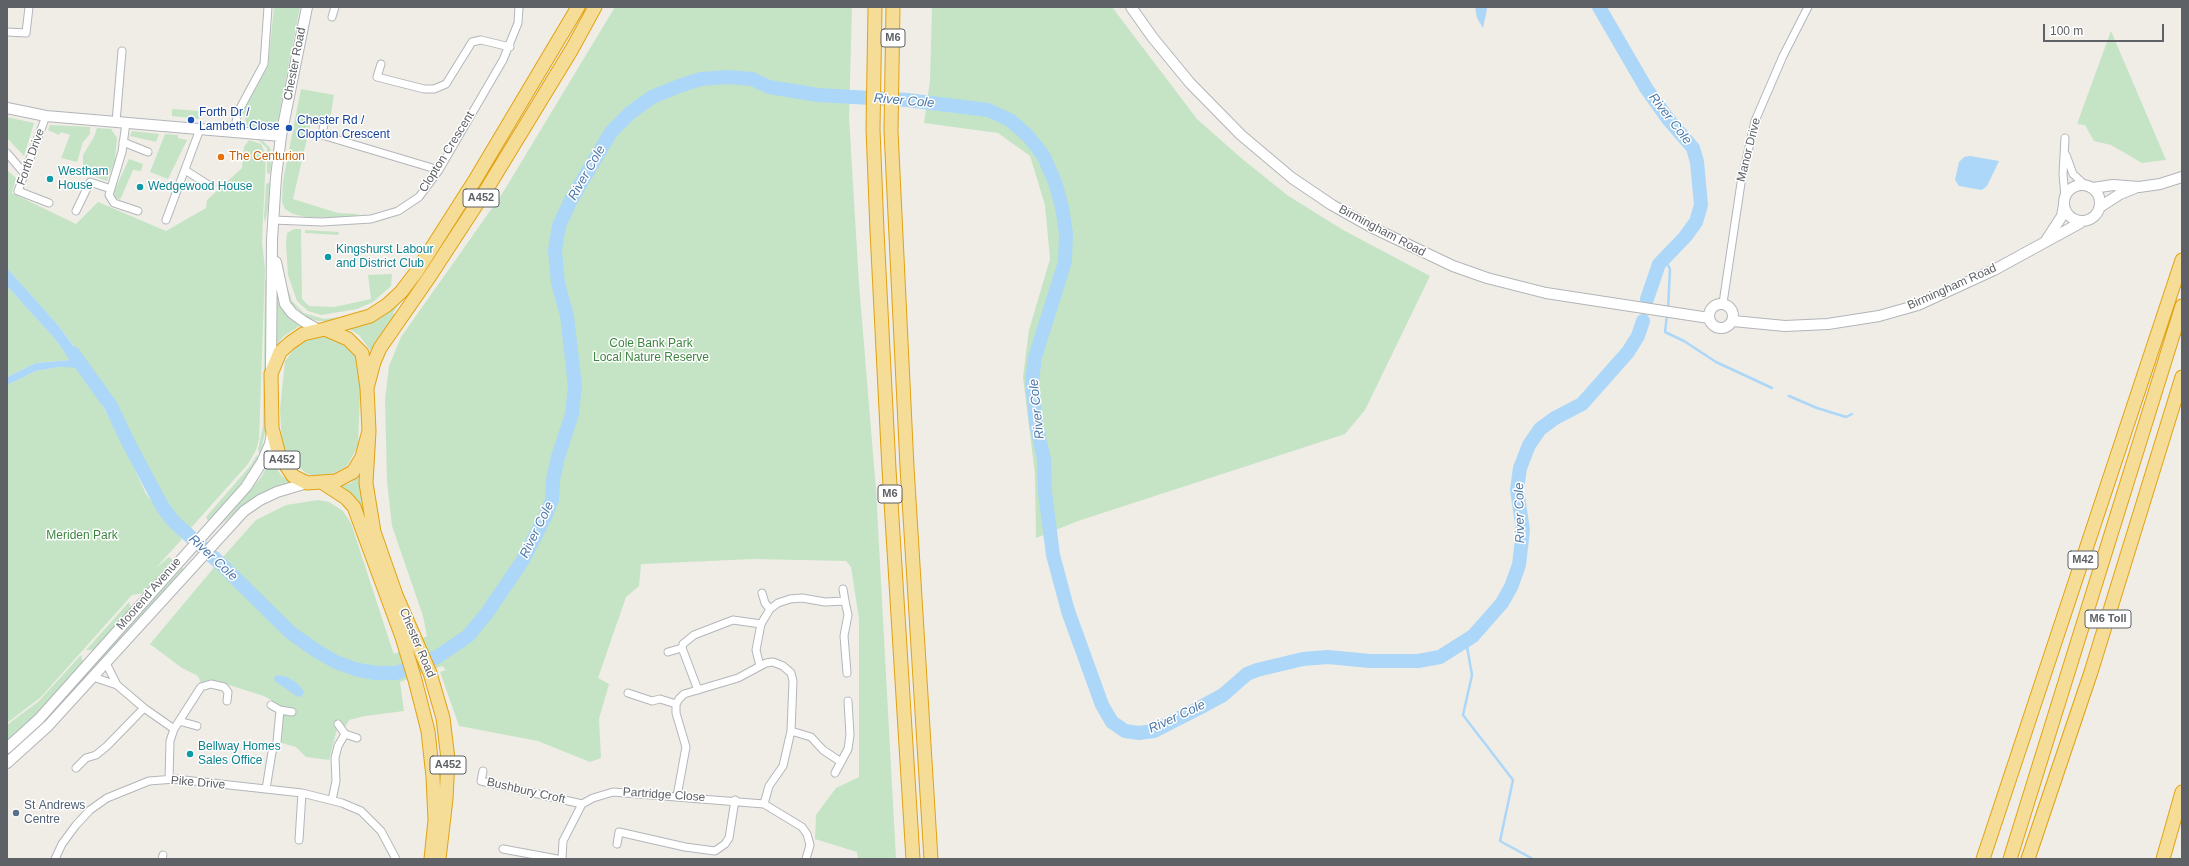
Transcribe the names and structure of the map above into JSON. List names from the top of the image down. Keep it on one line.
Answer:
{"streets":{"highway":["M6","Chester Road","A452","M42","M6 Toll"],"main road":["Forth Drive","Birmingham Road","Moorend Avenue"],"street":["Manor Drive","Clopton Crescent","Pike Drive","Bushbury Croft","Partridge Close"]},"crossings":[["Chester Road","Clopton Crescent"],["Chester Road","Forth Drive"],["Chester Road","A452"],["Chester Road","Moorend Avenue"],["Manor Drive","Birmingham Road"],["A452","Moorend Avenue"],["Bushbury Croft","Partridge Close"]],"water":["River Cole"],"parks":["Cole Bank Park Local Nature Reserve","Meriden Park"],"places":["Forth Dr / Lambeth Close","Chester Rd / Clopton Crescent","The Centurion","Westham House","Wedgewood House","Kingshurst Labour and District Club","Bellway Homes Sales Office","St Andrews Centre"],"scale_bar":"100 m"}
